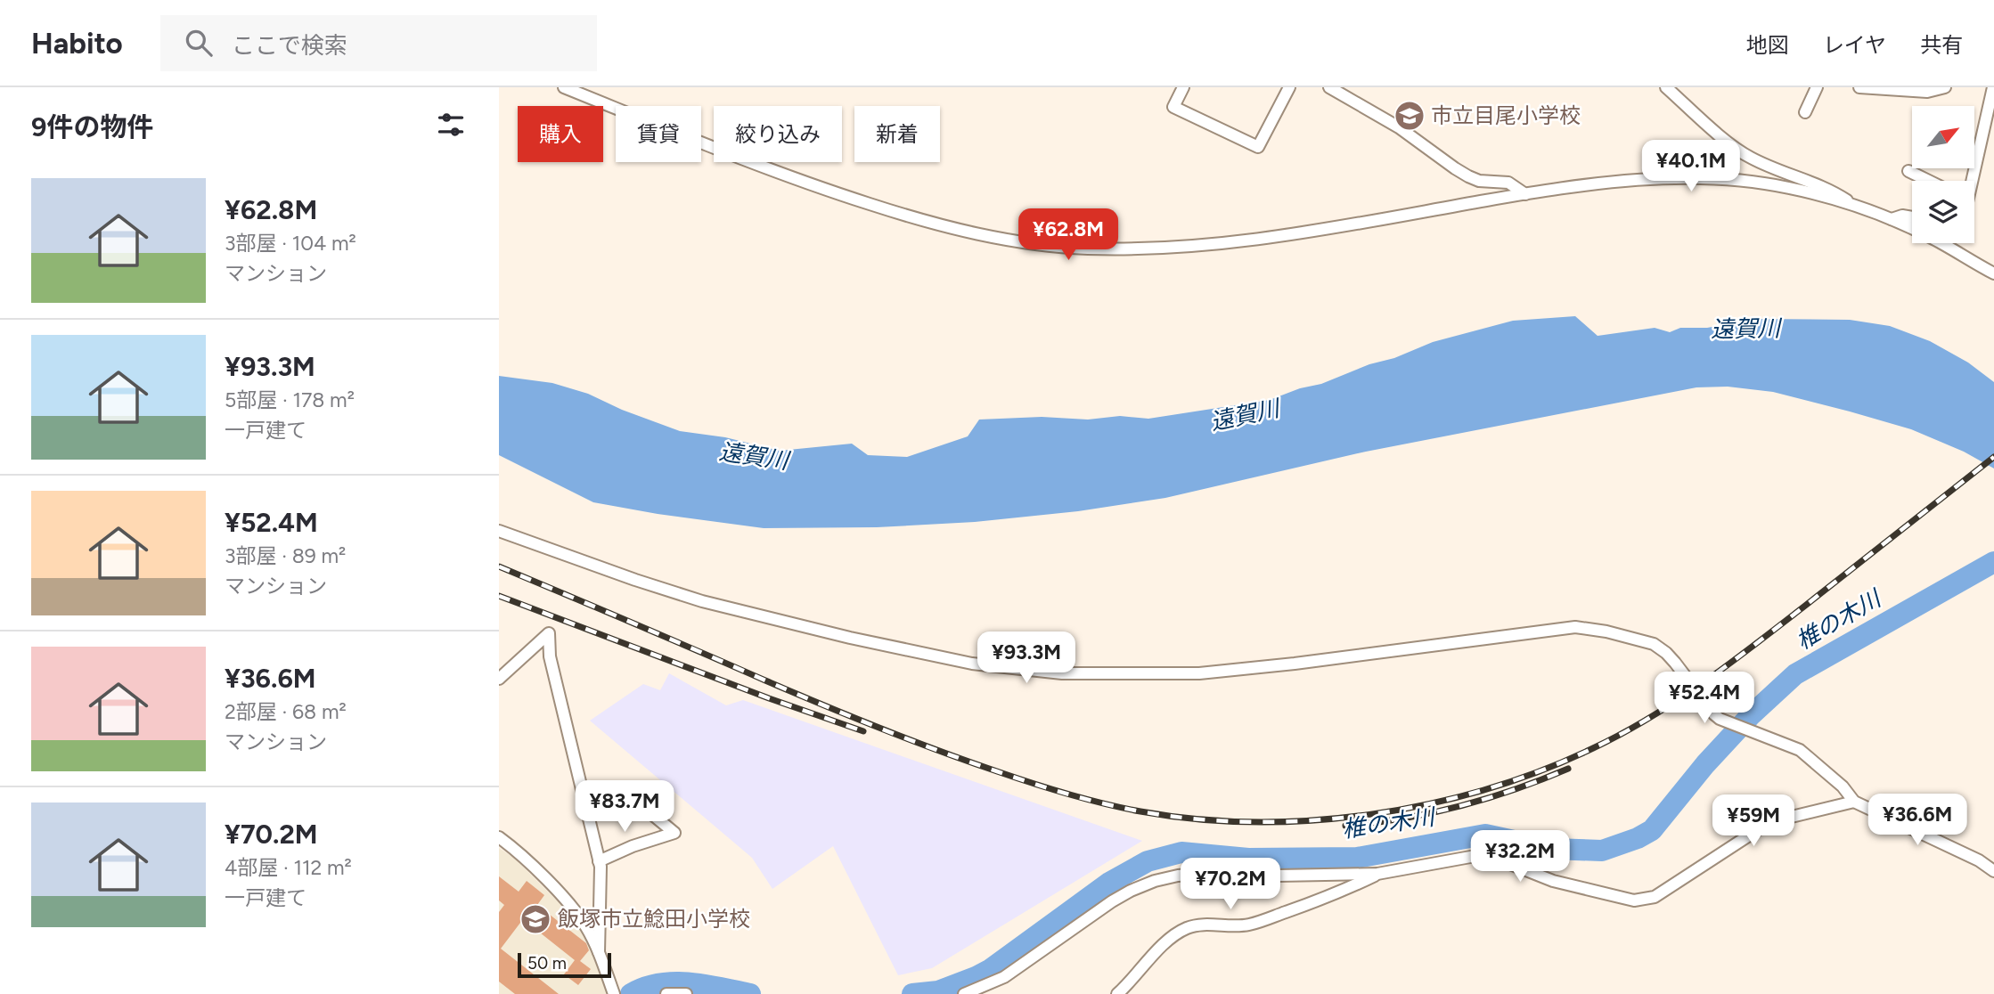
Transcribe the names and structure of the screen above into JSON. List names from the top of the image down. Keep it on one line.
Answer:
{"water":["遠賀川","椎の木川"],"places":{"school or university":["市立目尾小学校","飯塚市立鯰田小学校"]},"scale_bar":"50 m","north":"top right","page":{"header":"Habito","search":"ここで検索","nav":["地図","レイヤ","共有"],"heading":"9件の物件","chip":["購入","賃貸","絞り込み","新着"],"price":["¥40.1M","¥62.8M","¥93.3M","¥52.4M","¥83.7M","¥36.6M","¥59M","¥32.2M","¥70.2M"],"list":[{"name":"¥62.8M","note":"3部屋 · 104 m² · マンション"},{"name":"¥93.3M","note":"5部屋 · 178 m² · 一戸建て"},{"name":"¥52.4M","note":"3部屋 · 89 m² · マンション"},{"name":"¥36.6M","note":"2部屋 · 68 m² · マンション"},{"name":"¥70.2M","note":"4部屋 · 112 m² · 一戸建て"}],"scale":"50 m"}}
